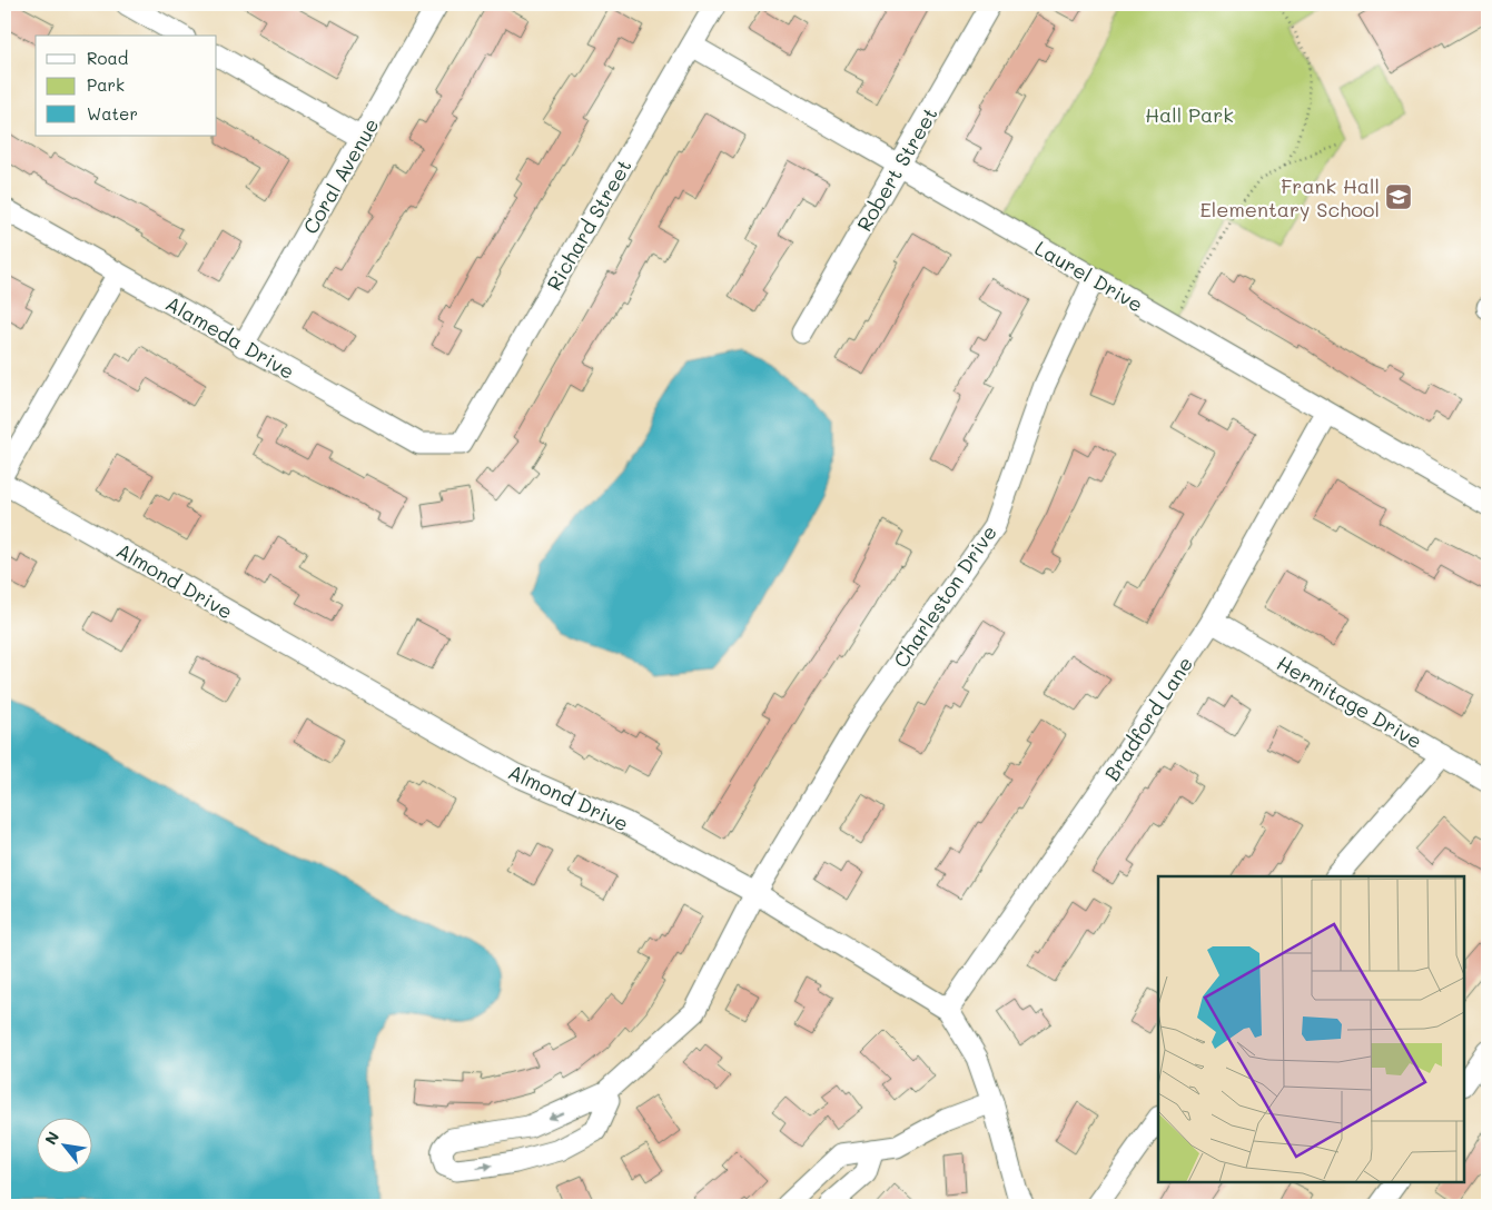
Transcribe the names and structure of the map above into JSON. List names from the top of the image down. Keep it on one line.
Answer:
{"streets":{"street":["Robert Street","Coral Avenue","Richard Street","Laurel Drive","Alameda Drive","Almond Drive","Charleston Drive","Hermitage Drive","Bradford Lane"]},"crossings":[["Robert Street","Laurel Drive"],["Coral Avenue","Alameda Drive"],["Richard Street","Laurel Drive"],["Richard Street","Alameda Drive"],["Laurel Drive","Charleston Drive"],["Laurel Drive","Bradford Lane"],["Almond Drive","Charleston Drive"],["Almond Drive","Bradford Lane"],["Hermitage Drive","Bradford Lane"]],"parks":["Hall Park"],"places":{"school or university":["Frank Hall Elementary School"]},"legend":["Road","Park","Water"],"north":"top left"}
